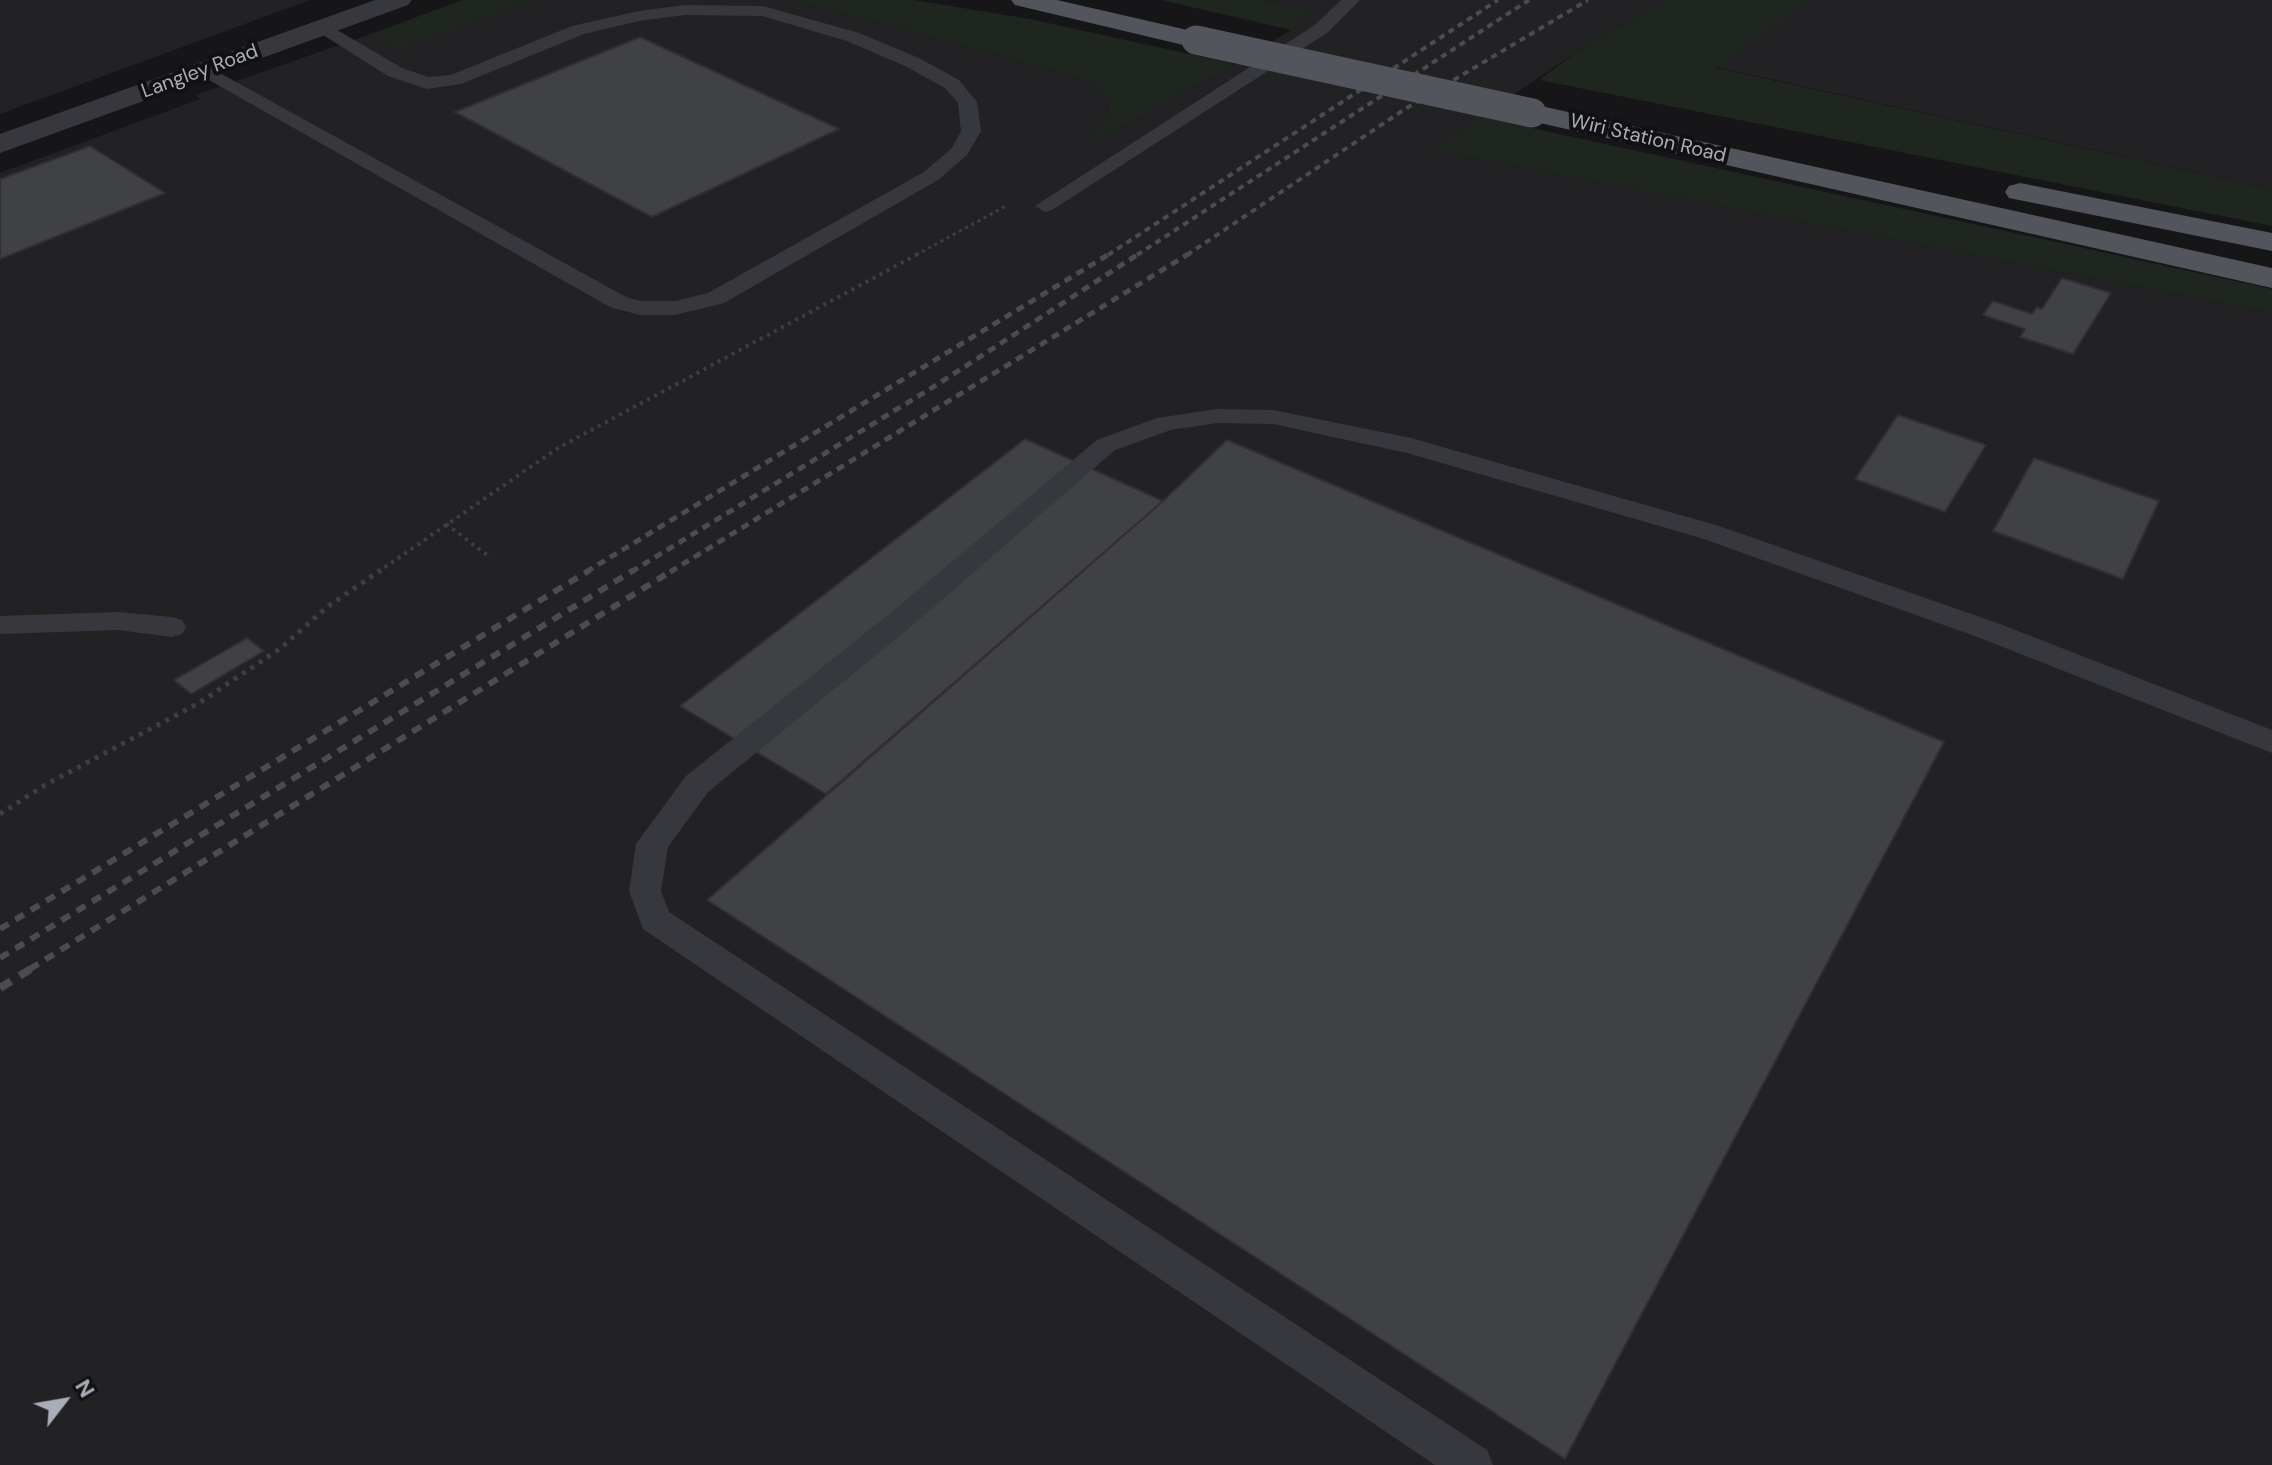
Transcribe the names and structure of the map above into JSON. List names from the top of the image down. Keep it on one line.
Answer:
{"streets":{"main road":["Wiri Station Road"],"street":["Langley Road"]},"north":"top right"}
